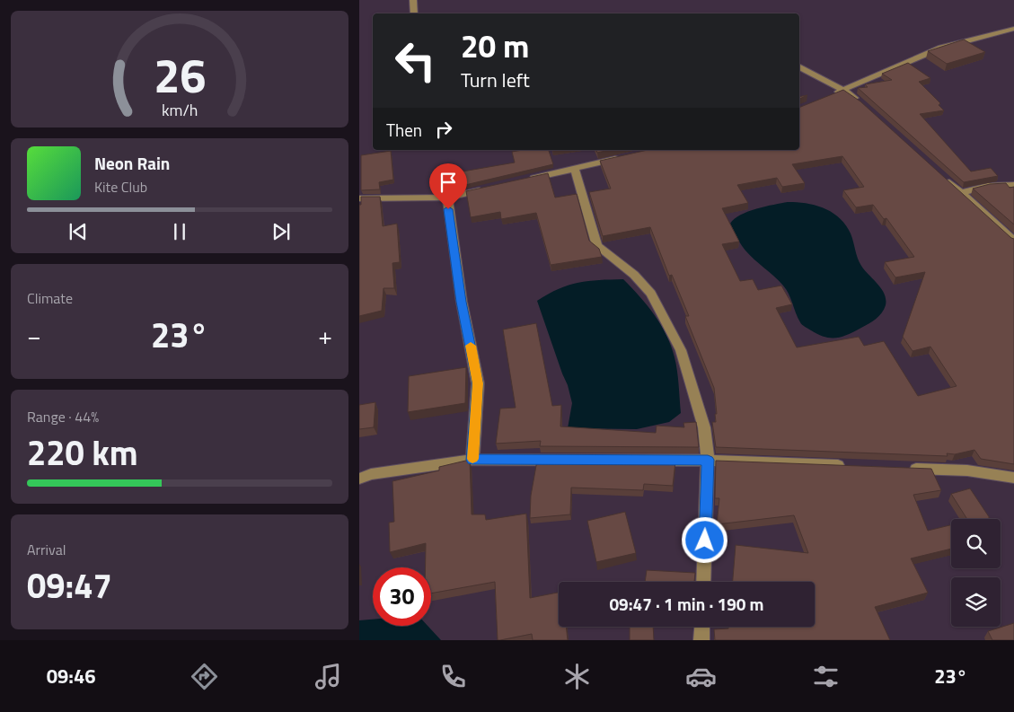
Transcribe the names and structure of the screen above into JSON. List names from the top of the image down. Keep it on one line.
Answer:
{"page":{"turn":["20 m","Turn left"],"then":"Then","song":["Neon Rain","Kite Club"],"tile":["Climate",["Range · 44%","220 km"],["Arrival","09:47"]],"heat":["−","23°","+"],"limit":"30","trip":"09:47 · 1 min · 190 m","tabs":["09:46","23°"],"gauge":["26","km/h"]}}
